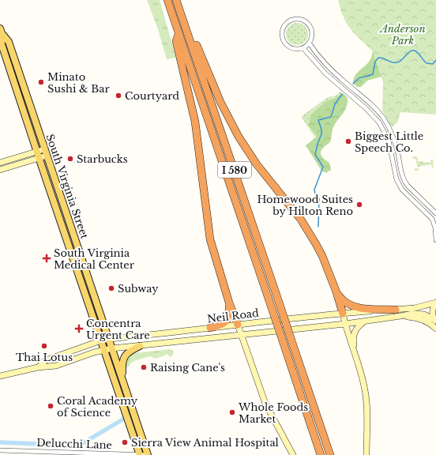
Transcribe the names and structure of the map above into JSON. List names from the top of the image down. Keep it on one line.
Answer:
{"streets":{"highway":["I 580"],"main road":["South Virginia Street","Neil Road"],"street":["Delucchi Lane"]},"crossings":[["South Virginia Street","Neil Road"],["South Virginia Street","Delucchi Lane"]],"parks":["Anderson Park"],"places":{"other":["Minato Sushi & Bar","Courtyard","Biggest Little Speech Co.","Starbucks","Homewood Suites by Hilton Reno","Subway","Thai Lotus","Raising Cane's","Coral Academy of Science","Whole Foods Market","Sierra View Animal Hospital"],"health":["South Virginia Medical Center","Concentra Urgent Care"]}}
